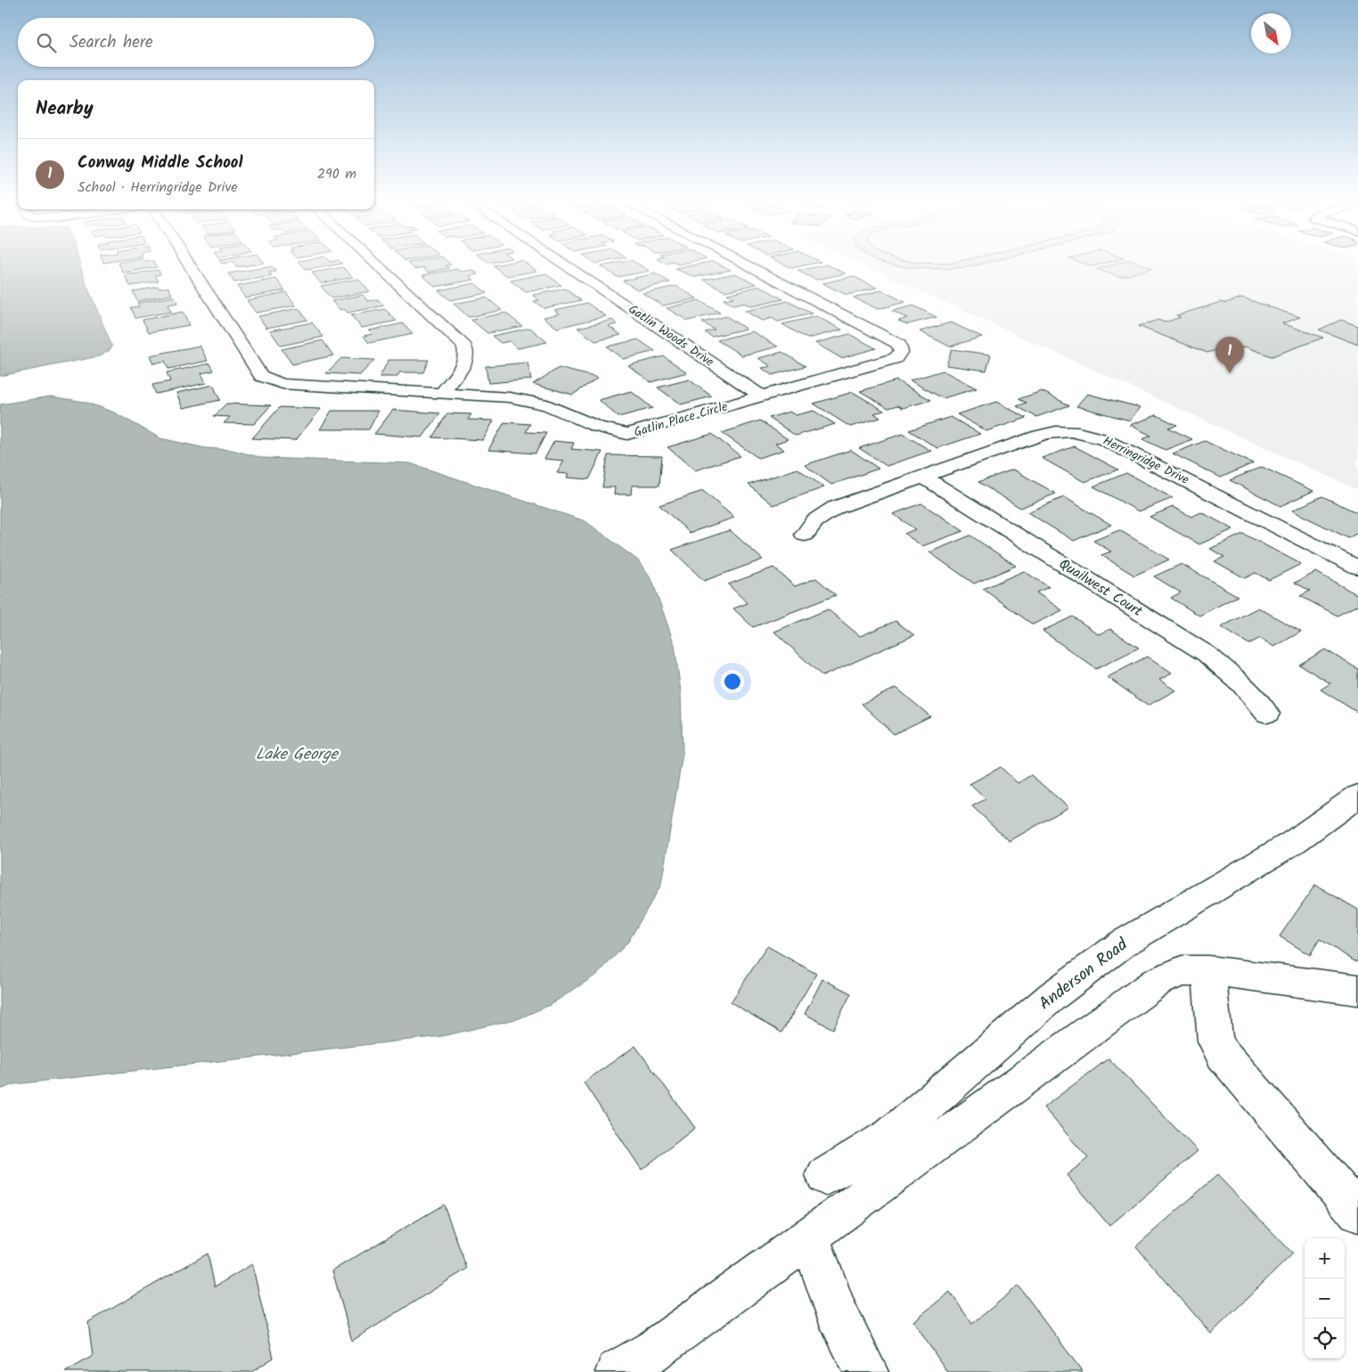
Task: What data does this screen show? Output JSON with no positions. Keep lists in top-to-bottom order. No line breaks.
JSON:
{"streets":{"street":["Gatlin Woods Drive","Gatlin Place Circle","Herringridge Drive","Quailwest Court","Anderson Road"]},"crossings":[["Gatlin Woods Drive","Gatlin Place Circle"],["Herringridge Drive","Quailwest Court"]],"water":["Lake George"],"north":"bottom right","page":{"search":"Search here","heading":"Nearby","list":[{"mark":"1","name":"Conway Middle School","note":"School · Herringridge Drive","value":"290 m"}],"pins":"1","map_buttons":["+","−"]}}
